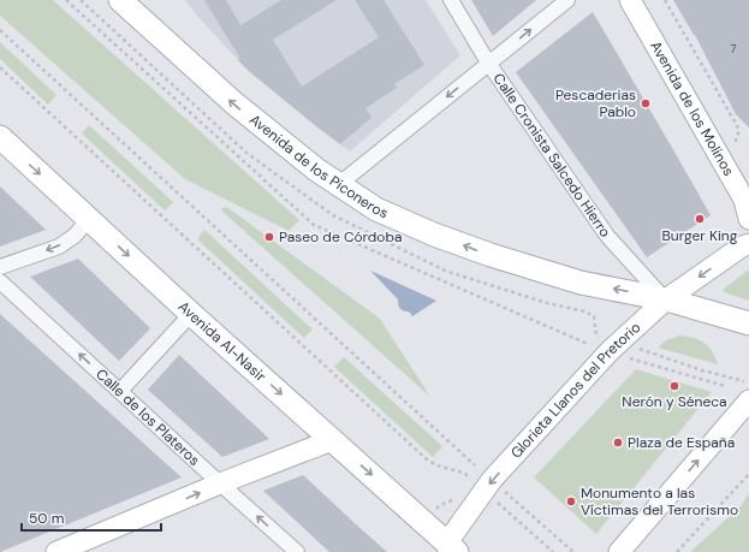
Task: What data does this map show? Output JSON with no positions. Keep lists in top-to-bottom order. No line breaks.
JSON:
{"streets":{"main road":["Avenida de los Molinos","Avenida de los Piconeros","Avenida Al-Nasir","Glorieta Llanos del Pretorio"],"street":["Calle Cronista Salcedo Hierro","Calle de los Plateros"]},"crossings":[["Calle Cronista Salcedo Hierro","Avenida de los Piconeros"],["Calle Cronista Salcedo Hierro","Glorieta Llanos del Pretorio"],["Avenida de los Piconeros","Glorieta Llanos del Pretorio"],["Avenida Al-Nasir","Glorieta Llanos del Pretorio"]],"one_way":["Avenida de los Piconeros","Avenida Al-Nasir","Calle de los Plateros"],"places":["Pescaderias Pablo","Burger King","Paseo de Córdoba","Nerón y Séneca","Plaza de España","Monumento a las Víctimas del Terrorismo"],"house_numbers":["7"],"scale_bar":"50 m"}
